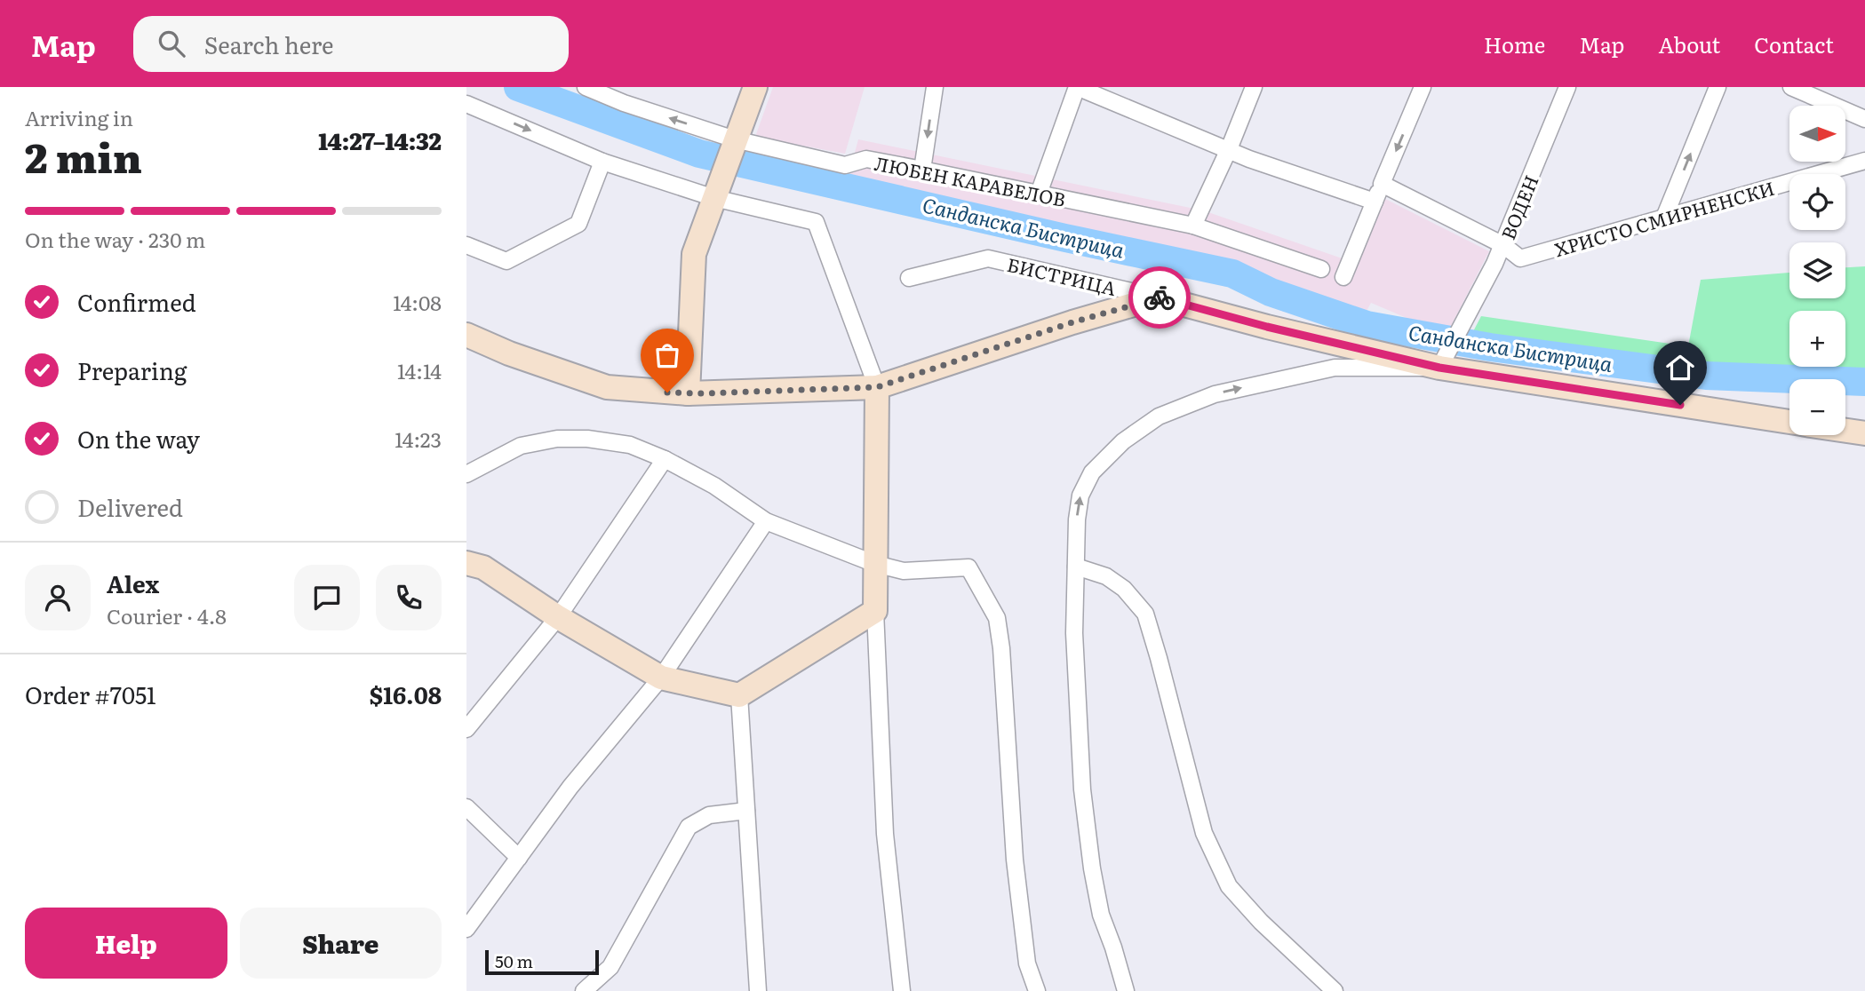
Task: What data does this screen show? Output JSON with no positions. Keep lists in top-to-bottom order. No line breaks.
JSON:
{"streets":{"street":["ЛЮБЕН КАРАВЕЛОВ","ВОДЕН","ХРИСТО СМИРНЕНСКИ","БИСТРИЦА"]},"crossings":[["ВОДЕН","ХРИСТО СМИРНЕНСКИ"],["ВОДЕН","БИСТРИЦА"]],"water":["Санданска Бистрица"],"scale_bar":"50 m","north":"right","page":{"header":"Map","search":"Search here","nav":["Home","Map","About","Contact"],"heading":["2 min","Arriving in","14:27–14:32"],"panel":["Alex","Courier · 4.8","Order #7051","$16.08"],"map_buttons":["+","−"],"bar":"On the way · 230 m","list":[["Confirmed","14:08"],["Preparing","14:14"],["On the way","14:23"],"Delivered"],"buttons":["Help","Share"],"scale":"50 m"}}
